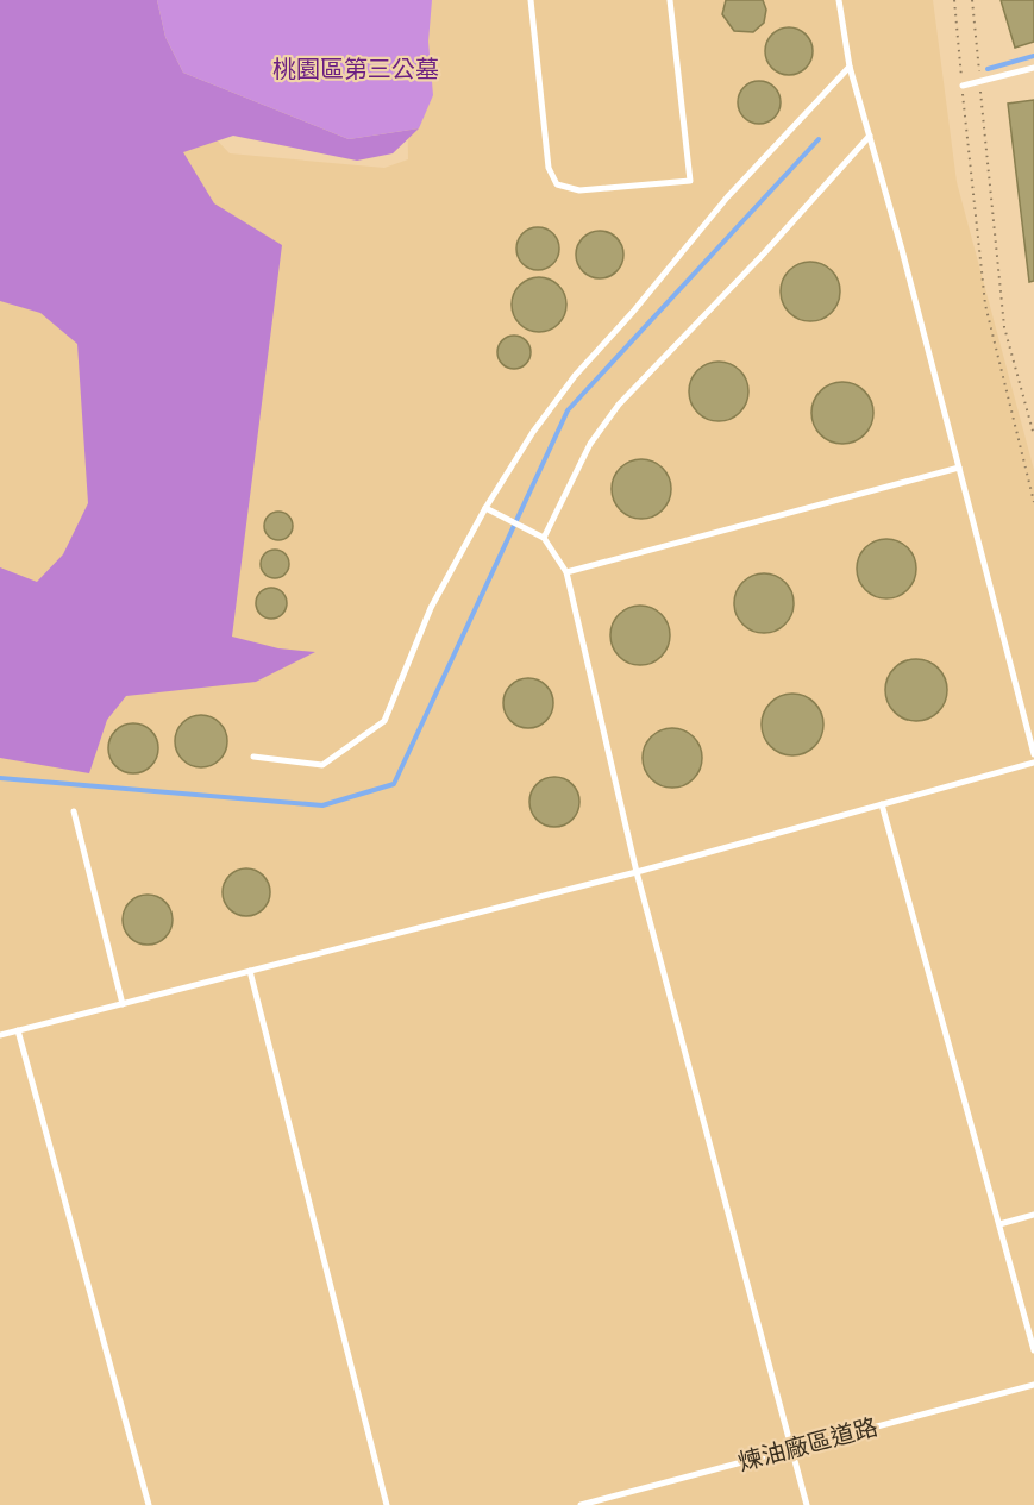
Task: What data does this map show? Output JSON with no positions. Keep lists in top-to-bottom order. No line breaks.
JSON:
{"streets":{"lane":["煉油廠區道路"]},"parks":["桃園區第三公墓"]}
